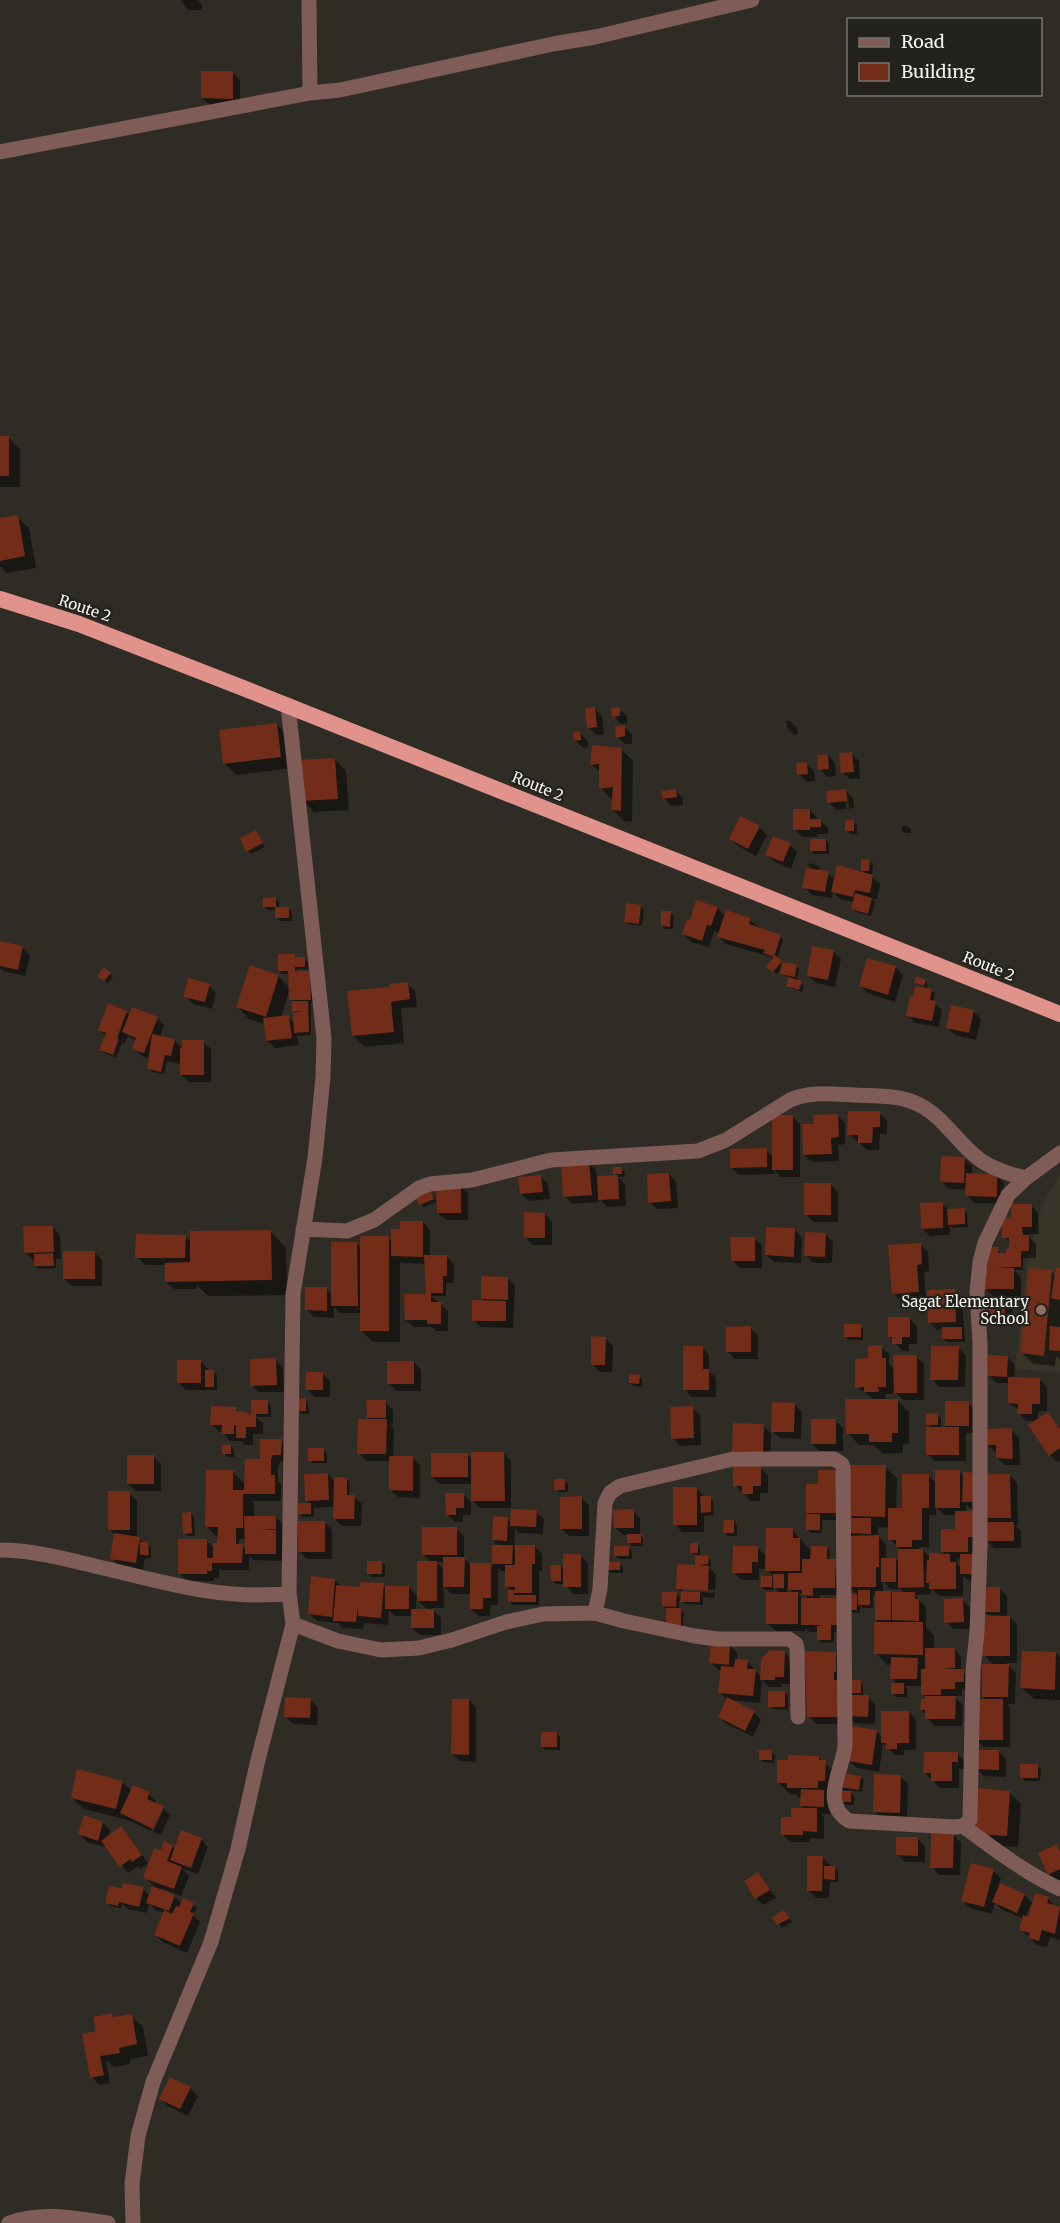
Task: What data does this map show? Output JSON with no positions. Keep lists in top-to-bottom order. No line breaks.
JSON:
{"streets":{"highway":["Route 2"]},"places":["Sagat Elementary School"],"legend":["Road","Building"]}
